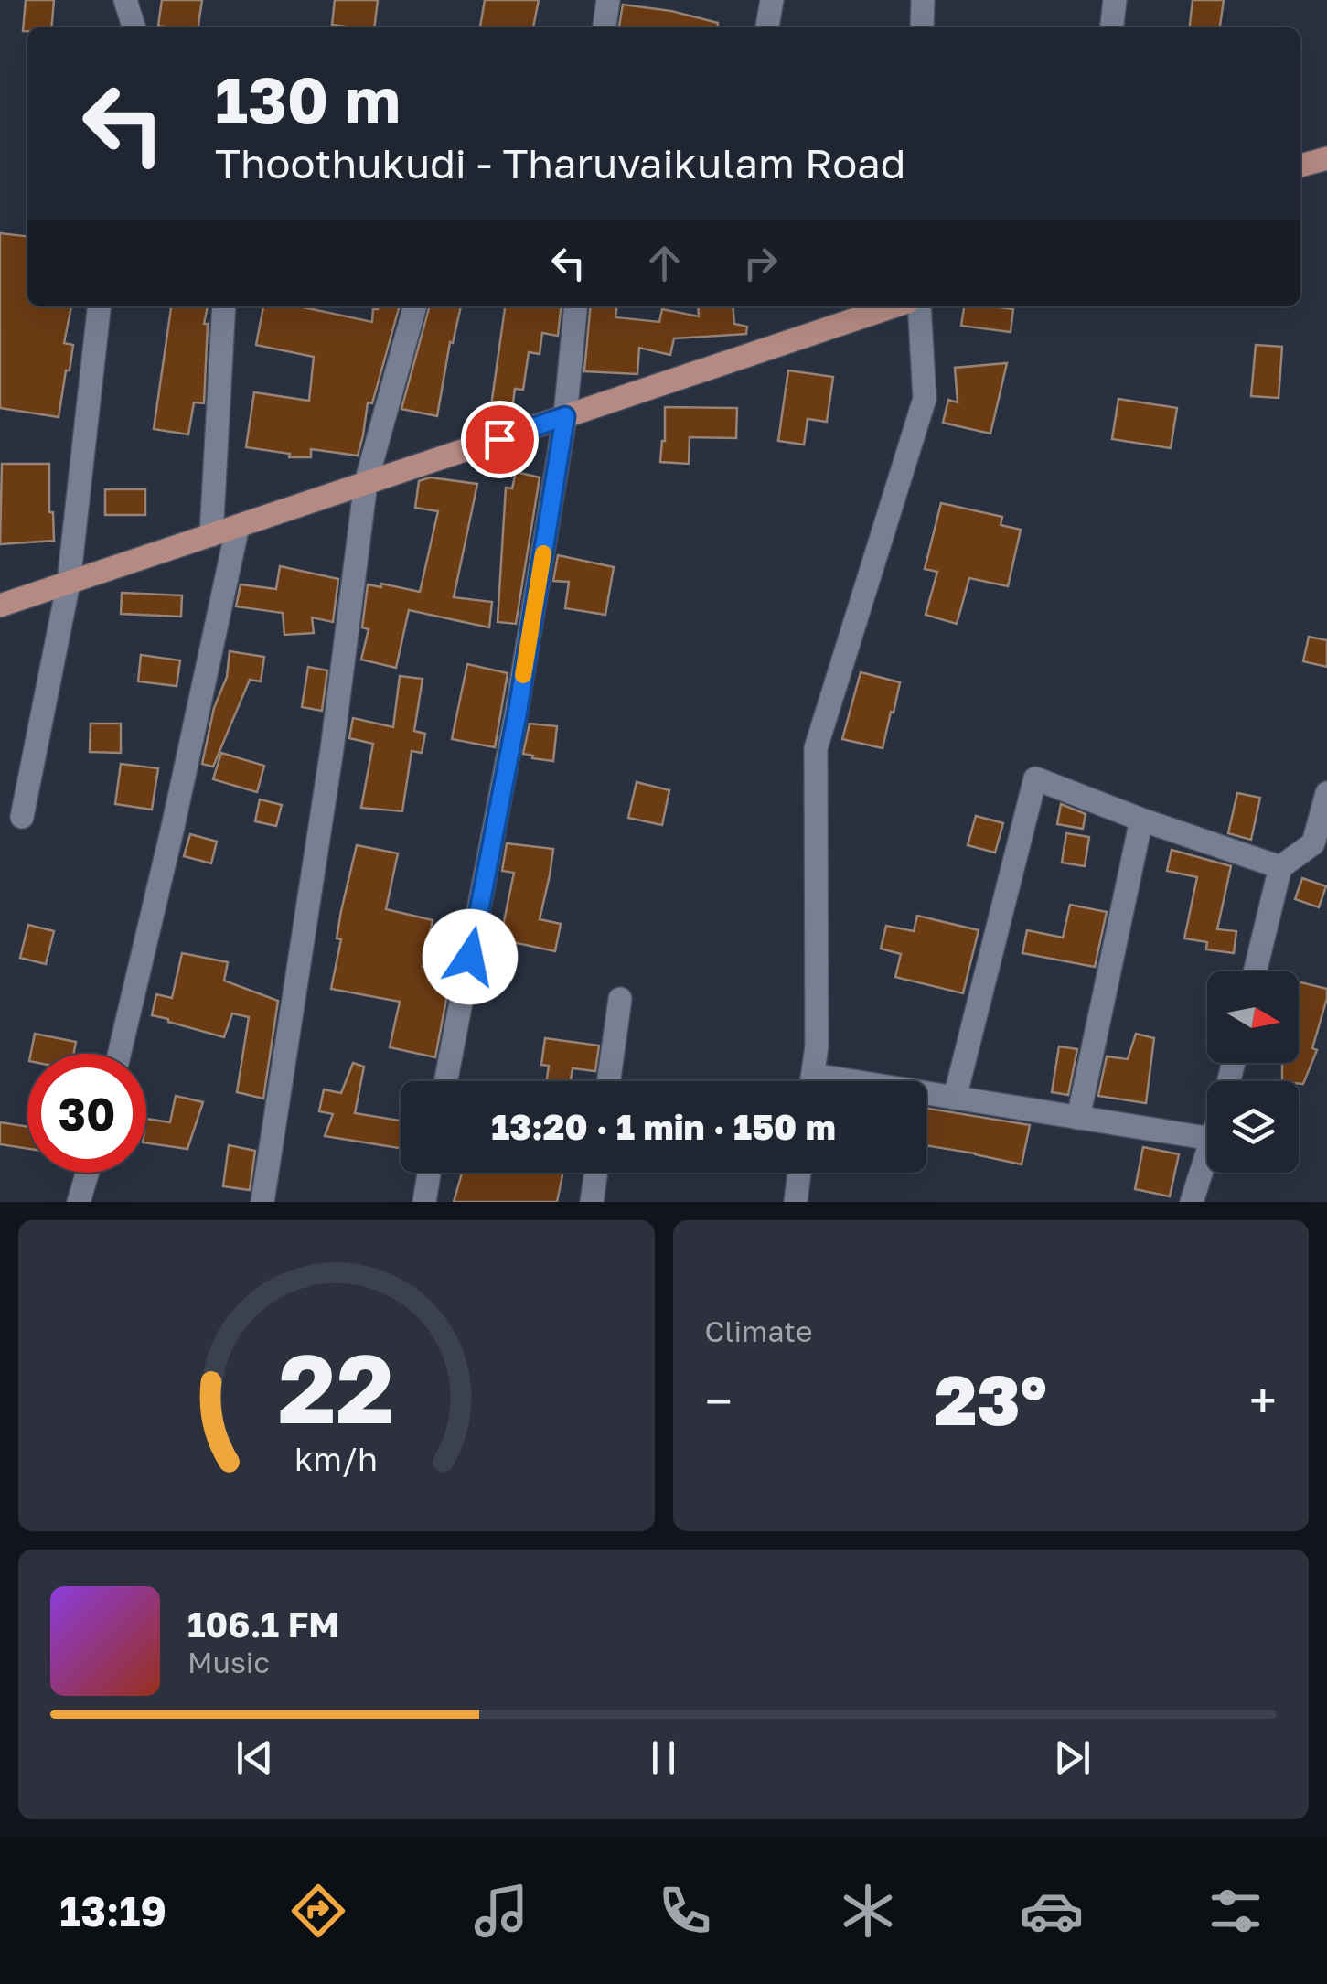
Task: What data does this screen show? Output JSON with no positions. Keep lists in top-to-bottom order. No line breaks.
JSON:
{"north":"right","page":{"turn":["130 m","Thoothukudi - Tharuvaikulam Road"],"limit":"30","trip":"13:20 · 1 min · 150 m","tile":"Climate","heat":["−","23°","+"],"song":["106.1 FM","Music"],"tabs":"13:19","gauge":["22","km/h"]}}
